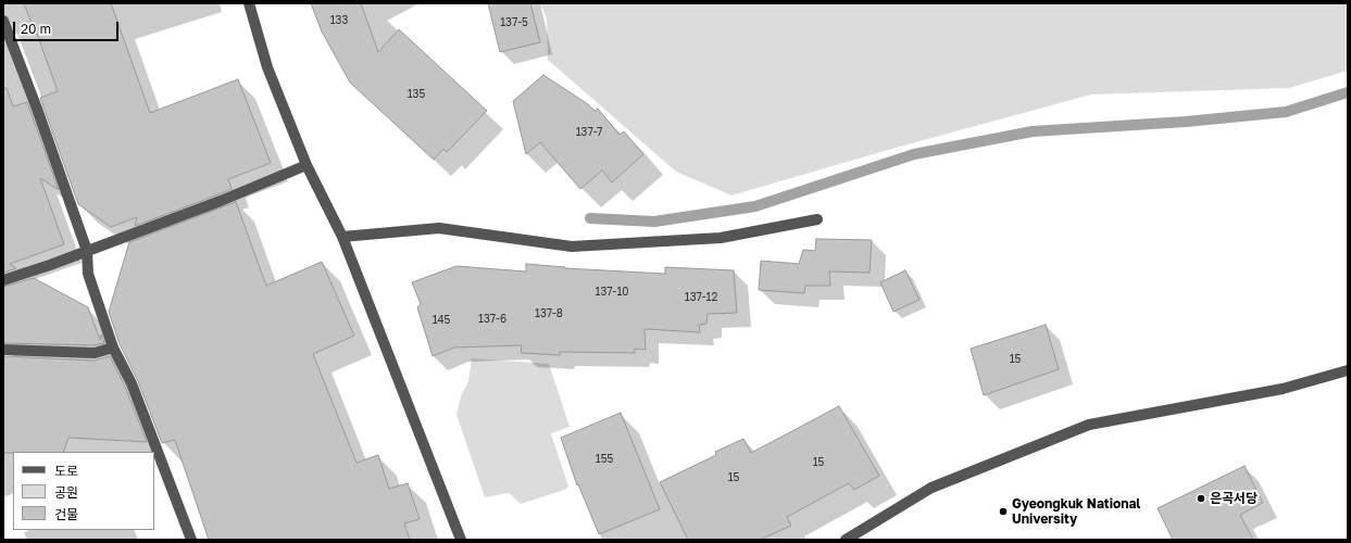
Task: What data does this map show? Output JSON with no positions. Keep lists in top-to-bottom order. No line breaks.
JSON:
{"places":["은곡서당","Gyeongkuk National University"],"house_numbers":["133","137-5","135","137-7","137-10","137-12","137-8","137-6","145","15","155","15","15"],"legend":["도로","공원","건물"],"scale_bar":"20 m"}
